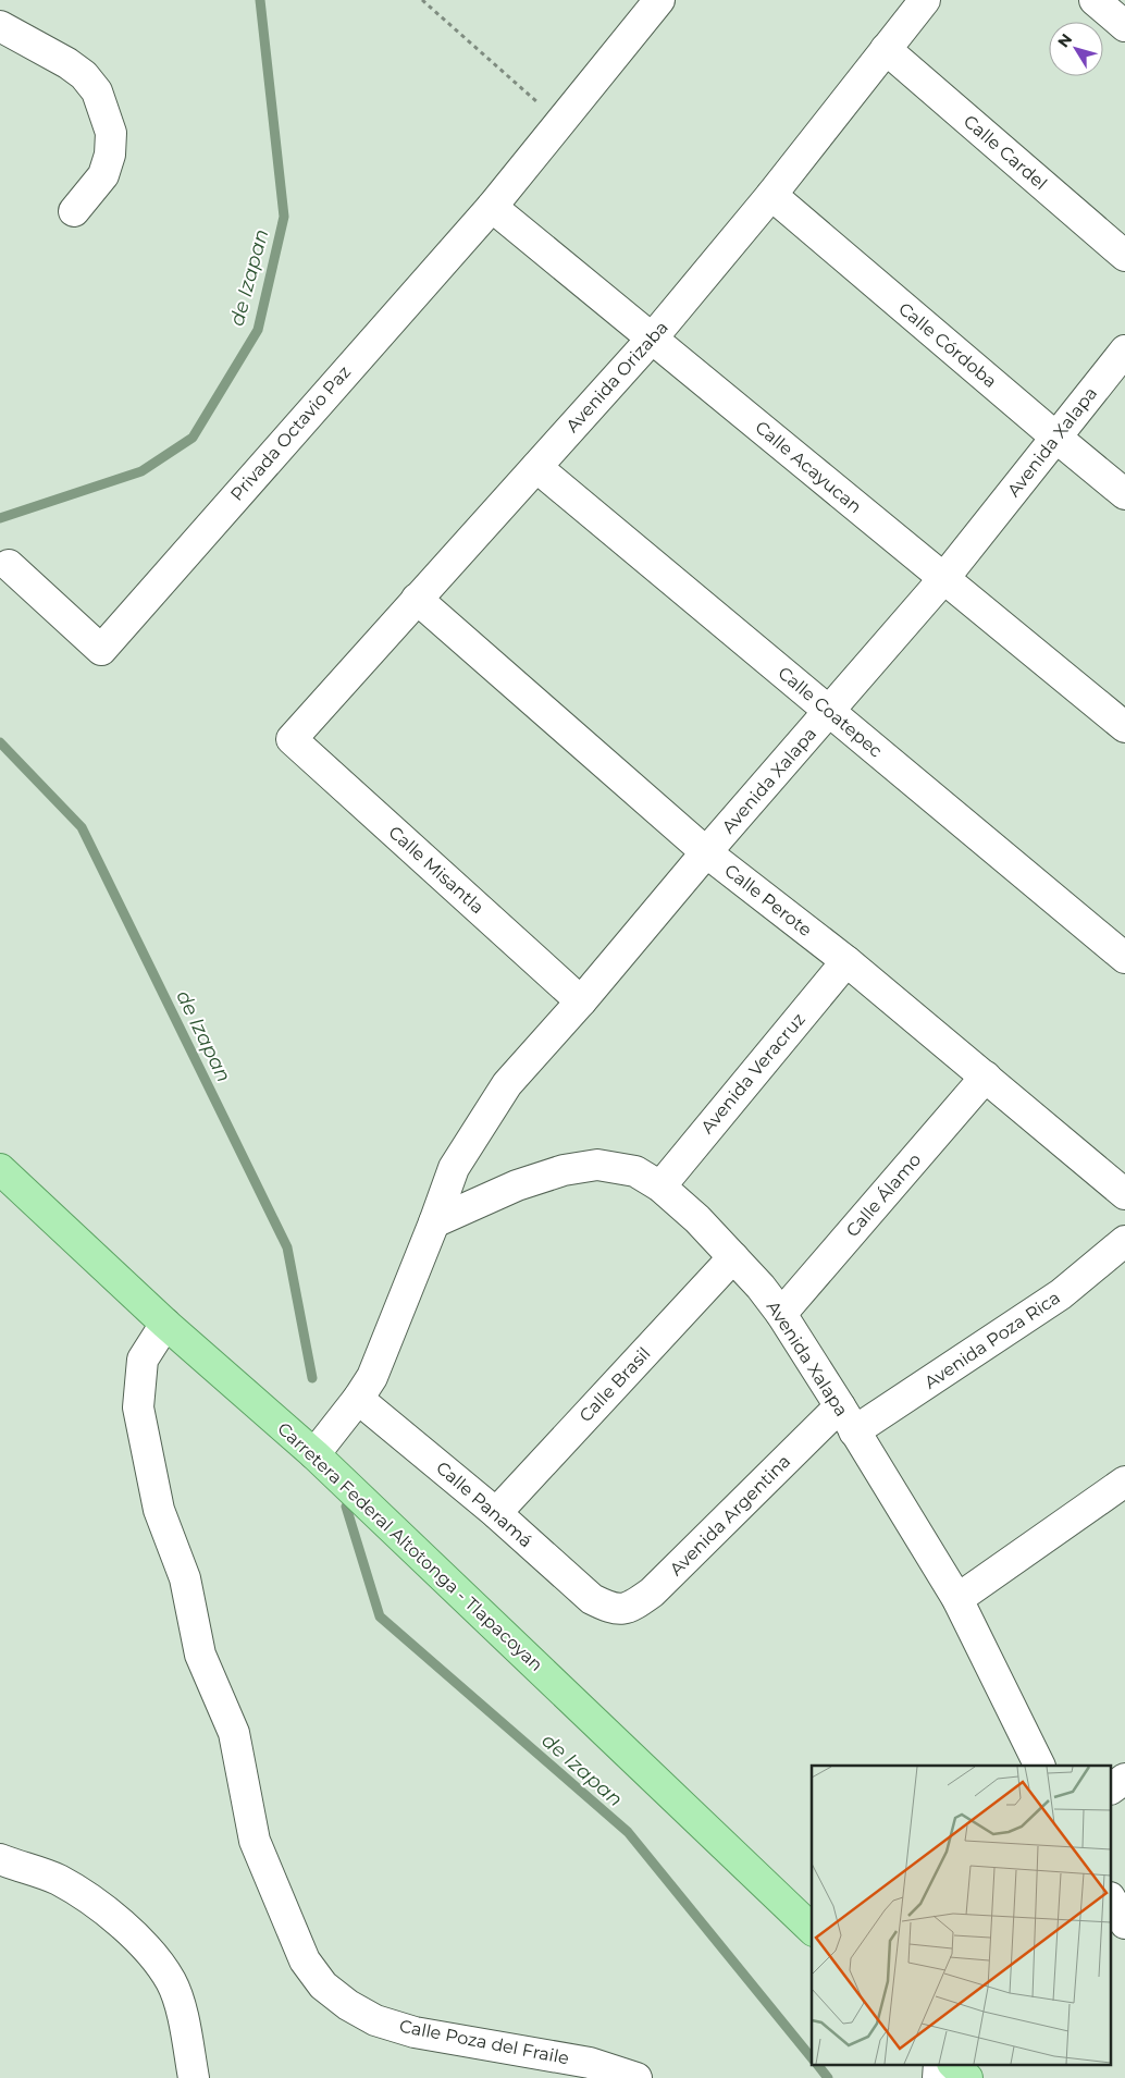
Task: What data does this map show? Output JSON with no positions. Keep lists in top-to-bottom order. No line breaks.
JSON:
{"streets":{"main road":["Carretera Federal Altotonga - Tlapacoyan"],"street":["Calle Cardel","Calle Córdoba","Avenida Orizaba","Privada Octavio Paz","Avenida Xalapa","Calle Acayucan","Calle Coatepec","Calle Misantla","Calle Perote","Avenida Veracruz","Calle Álamo","Avenida Poza Rica","Calle Brasil","Calle Panamá","Avenida Argentina","Calle Poza del Fraile"]},"crossings":[["Calle Cardel","Avenida Orizaba"],["Calle Córdoba","Avenida Orizaba"],["Calle Córdoba","Avenida Xalapa"],["Avenida Orizaba","Calle Acayucan"],["Avenida Orizaba","Calle Coatepec"],["Avenida Orizaba","Calle Misantla"],["Avenida Orizaba","Calle Perote"],["Privada Octavio Paz","Calle Acayucan"],["Avenida Xalapa","Calle Acayucan"],["Avenida Xalapa","Calle Coatepec"],["Avenida Xalapa","Calle Misantla"],["Avenida Xalapa","Calle Perote"],["Avenida Xalapa","Avenida Veracruz"],["Avenida Xalapa","Calle Álamo"],["Avenida Xalapa","Avenida Poza Rica"],["Avenida Xalapa","Calle Brasil"],["Avenida Xalapa","Calle Panamá"],["Avenida Xalapa","Avenida Argentina"],["Avenida Xalapa","Carretera Federal Altotonga - Tlapacoyan"],["Calle Perote","Avenida Veracruz"],["Calle Perote","Calle Álamo"],["Avenida Poza Rica","Avenida Argentina"],["Calle Brasil","Calle Panamá"],["Calle Panamá","Avenida Argentina"],["Carretera Federal Altotonga - Tlapacoyan","Calle Poza del Fraile"]],"water":["de Izapan"],"north":"top left"}
